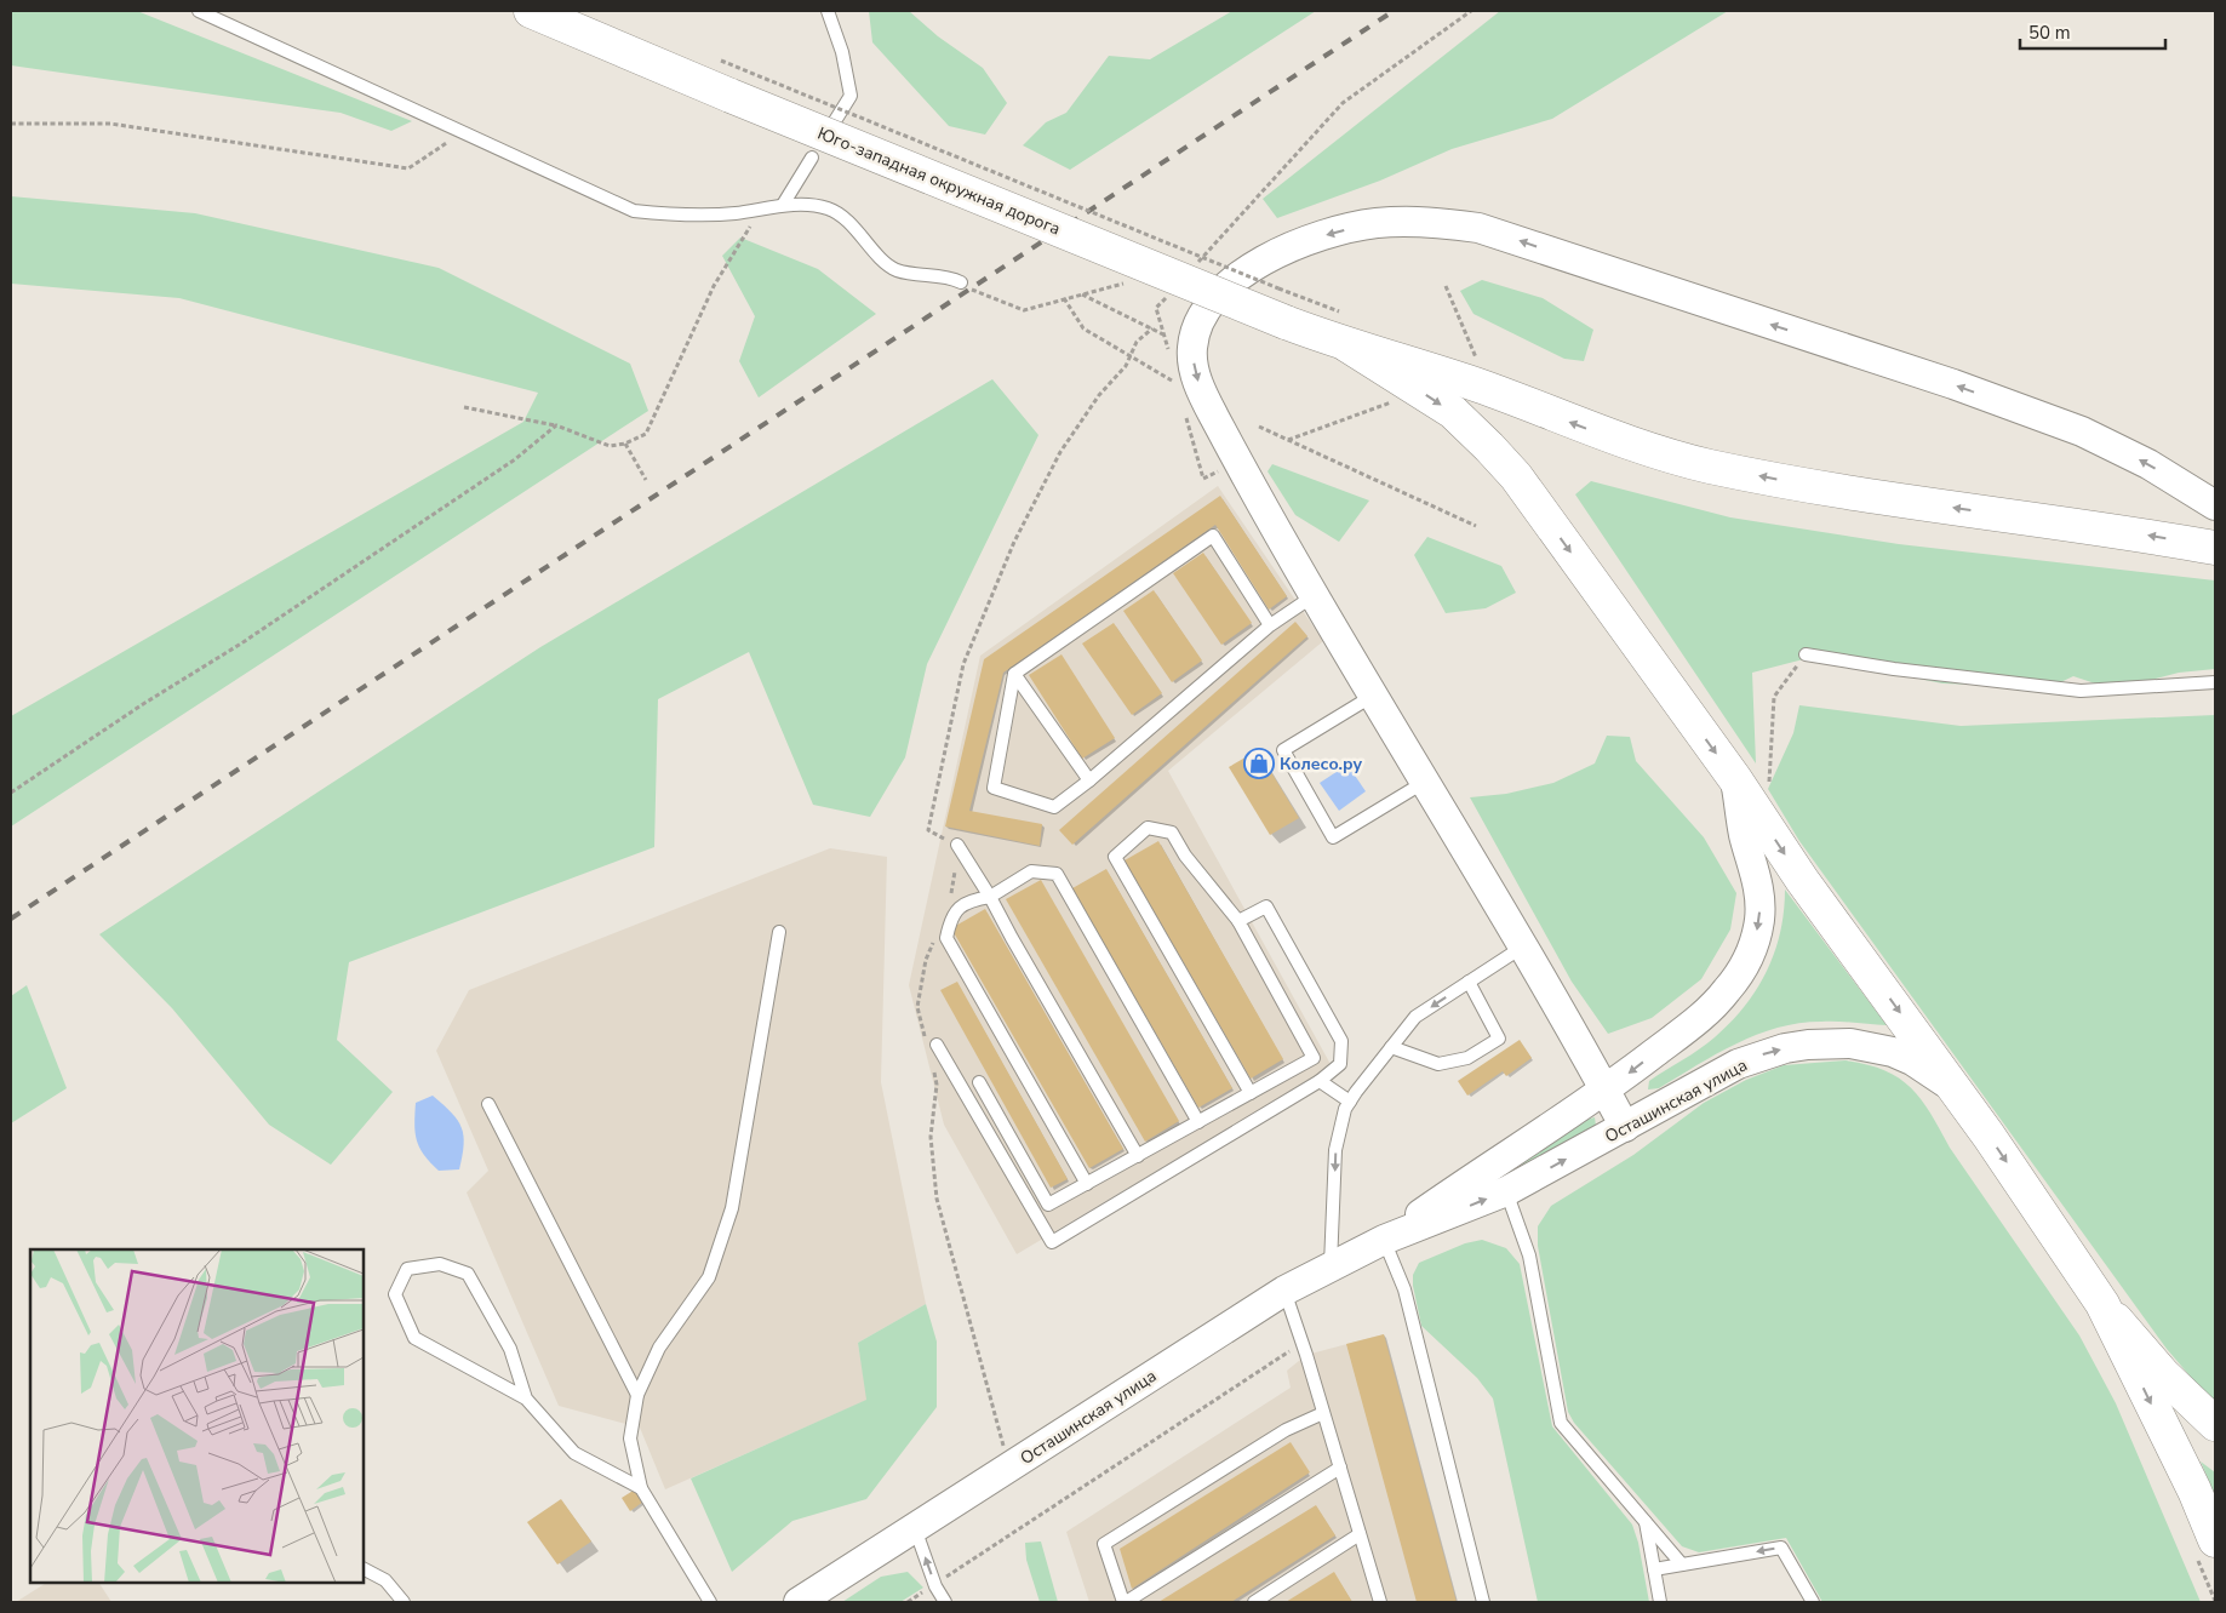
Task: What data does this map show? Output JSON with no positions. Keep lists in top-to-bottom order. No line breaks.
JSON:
{"streets":{"main road":["Юго-западная окружная дорога"],"street":["Осташинская улица"]},"places":{"shop":["Колесо.ру"]},"scale_bar":"50 m"}
